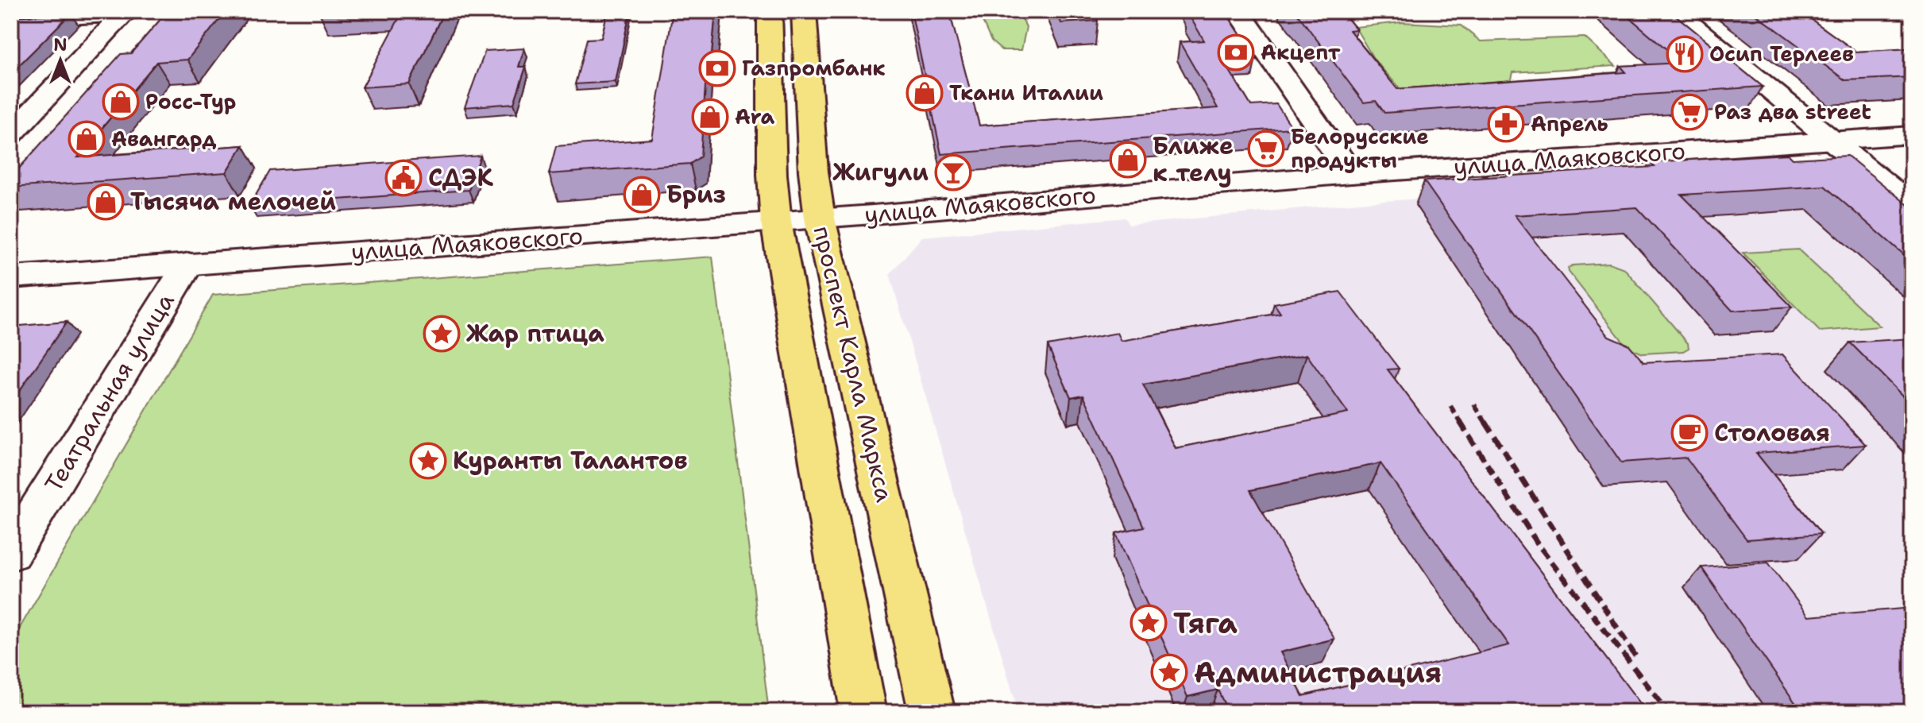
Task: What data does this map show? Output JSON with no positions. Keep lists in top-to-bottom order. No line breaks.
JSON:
{"streets":{"main road":["улица Маяковского","проспект Карла Маркса","Театральная улица"]},"crossings":[["улица Маяковского","проспект Карла Маркса"],["улица Маяковского","Театральная улица"]],"places":{"bank":["Акцепт","Газпромбанк"],"restaurant":["Осип Терлеев"],"shop":["Ткани Италии","Росс-Тур","Ara","Авангард","Ближе к телу","Бриз","Тысяча мелочей"],"supermarket":["Раз два street","Белорусские продукты"],"pharmacy":["Апрель"],"bar":["Жигули"],"public building":["СДЭК"],"place":["Жар птица","Куранты Талантов","Тяга","Администрация"],"cafe":["Столовая"]},"north":"top"}
